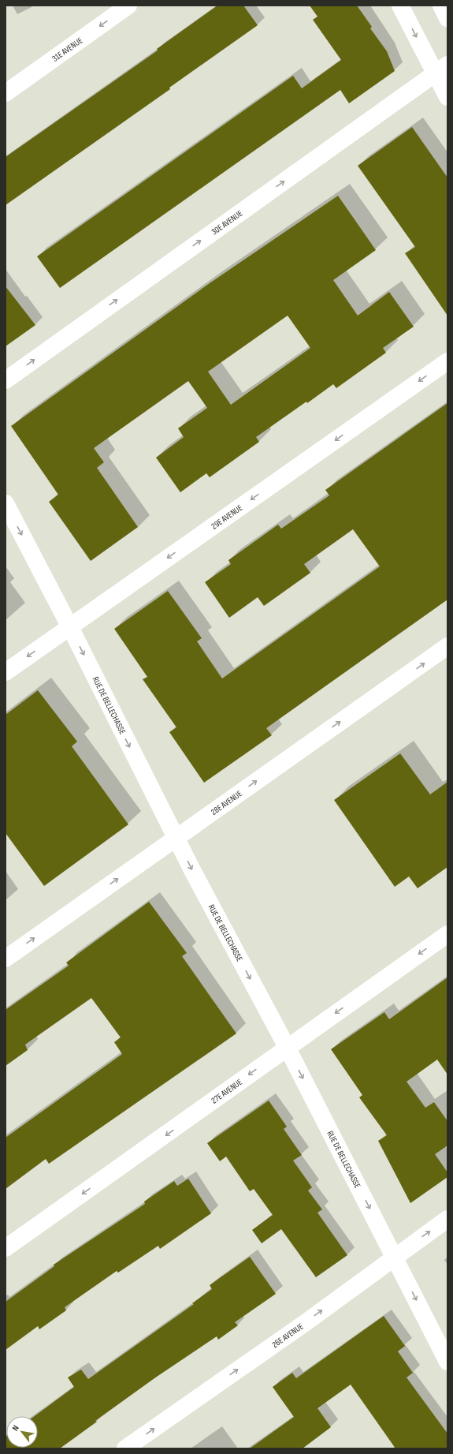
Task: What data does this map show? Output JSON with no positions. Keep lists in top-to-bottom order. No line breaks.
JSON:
{"streets":{"street":["31E AVENUE","30E AVENUE","29E AVENUE","RUE DE BELLECHASSE","28E AVENUE","27E AVENUE","26E AVENUE"]},"crossings":[["29E AVENUE","RUE DE BELLECHASSE"],["RUE DE BELLECHASSE","28E AVENUE"],["RUE DE BELLECHASSE","27E AVENUE"],["RUE DE BELLECHASSE","26E AVENUE"]],"one_way":["31E AVENUE","30E AVENUE","29E AVENUE","RUE DE BELLECHASSE","28E AVENUE","27E AVENUE","26E AVENUE"],"north":"top left"}
